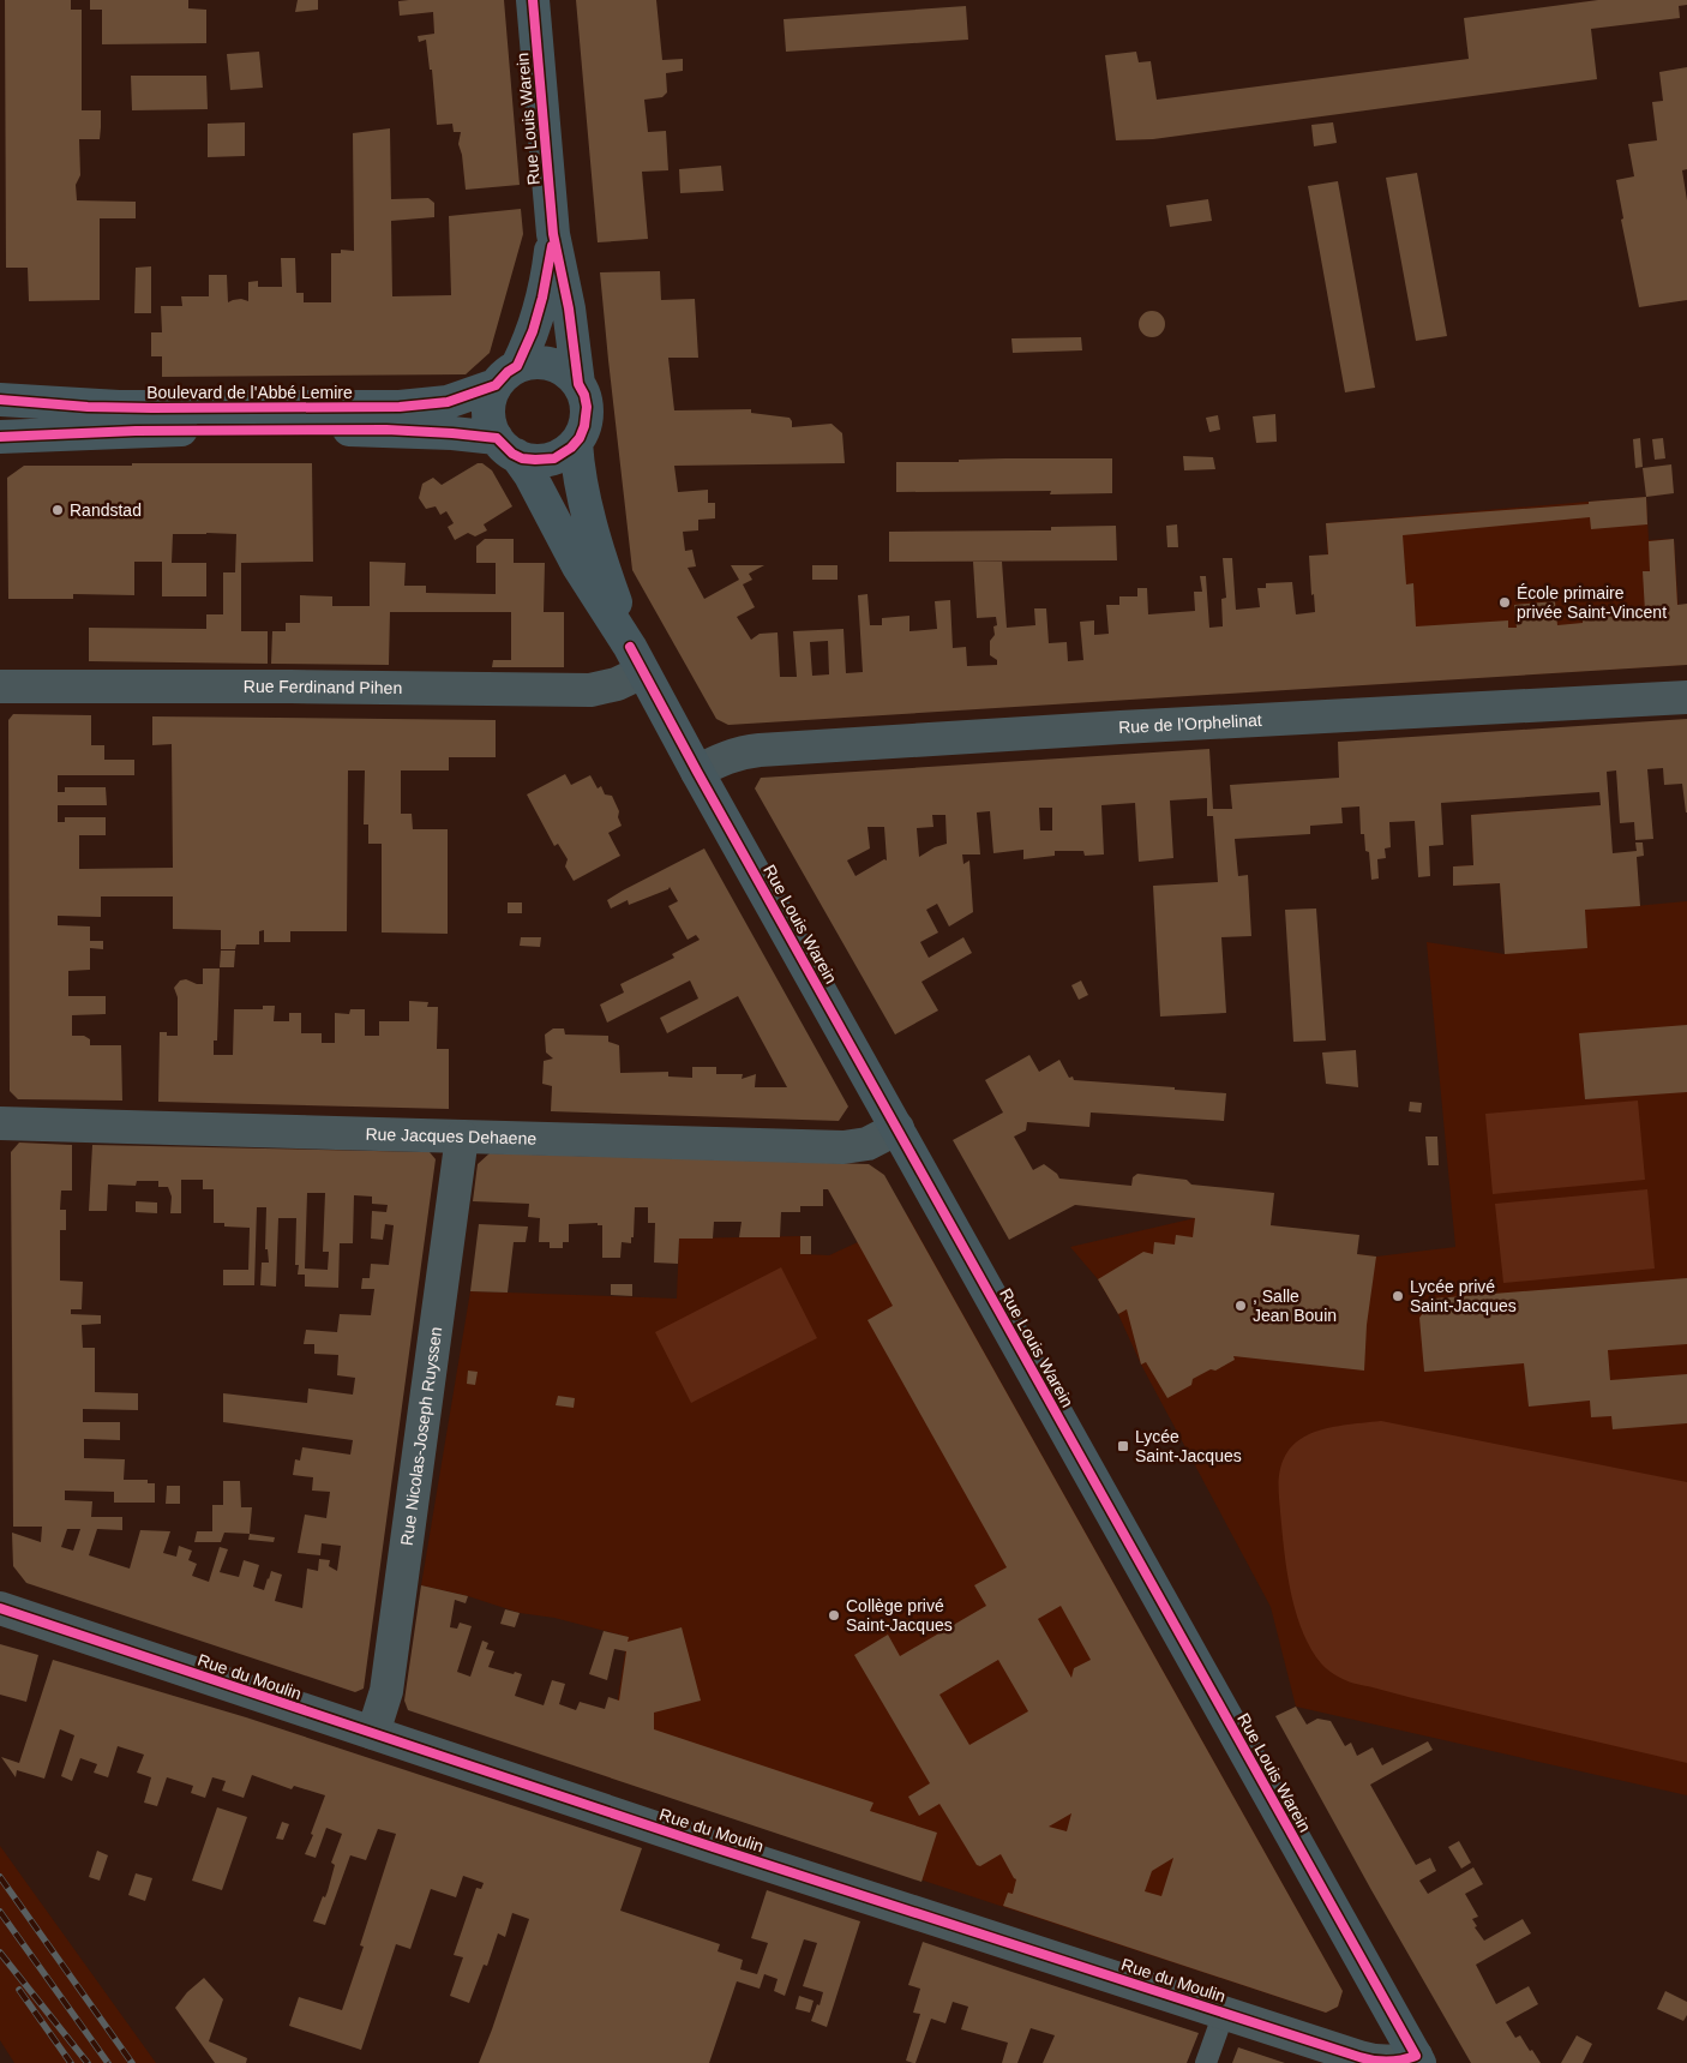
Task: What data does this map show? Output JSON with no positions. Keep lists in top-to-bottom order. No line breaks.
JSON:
{"streets":{"main road":["Rue Louis Warein","Boulevard de l'Abbé Lemire"],"street":["Rue Ferdinand Pihen","Rue de l'Orphelinat","Rue Jacques Dehaene","Rue Nicolas-Joseph Ruyssen","Rue du Moulin"]},"crossings":[["Rue Louis Warein","Boulevard de l'Abbé Lemire"],["Rue Louis Warein","Rue Ferdinand Pihen"],["Rue Louis Warein","Rue de l'Orphelinat"],["Rue Louis Warein","Rue Jacques Dehaene"],["Rue Louis Warein","Rue du Moulin"],["Rue Jacques Dehaene","Rue Nicolas-Joseph Ruyssen"],["Rue Nicolas-Joseph Ruyssen","Rue du Moulin"]],"places":{"other":["Randstad","École primaire privée Saint-Vincent","Lycée privé Saint-Jacques",", Salle Jean Bouin","Collège privé Saint-Jacques"],"transit":["Lycée Saint-Jacques"]}}
